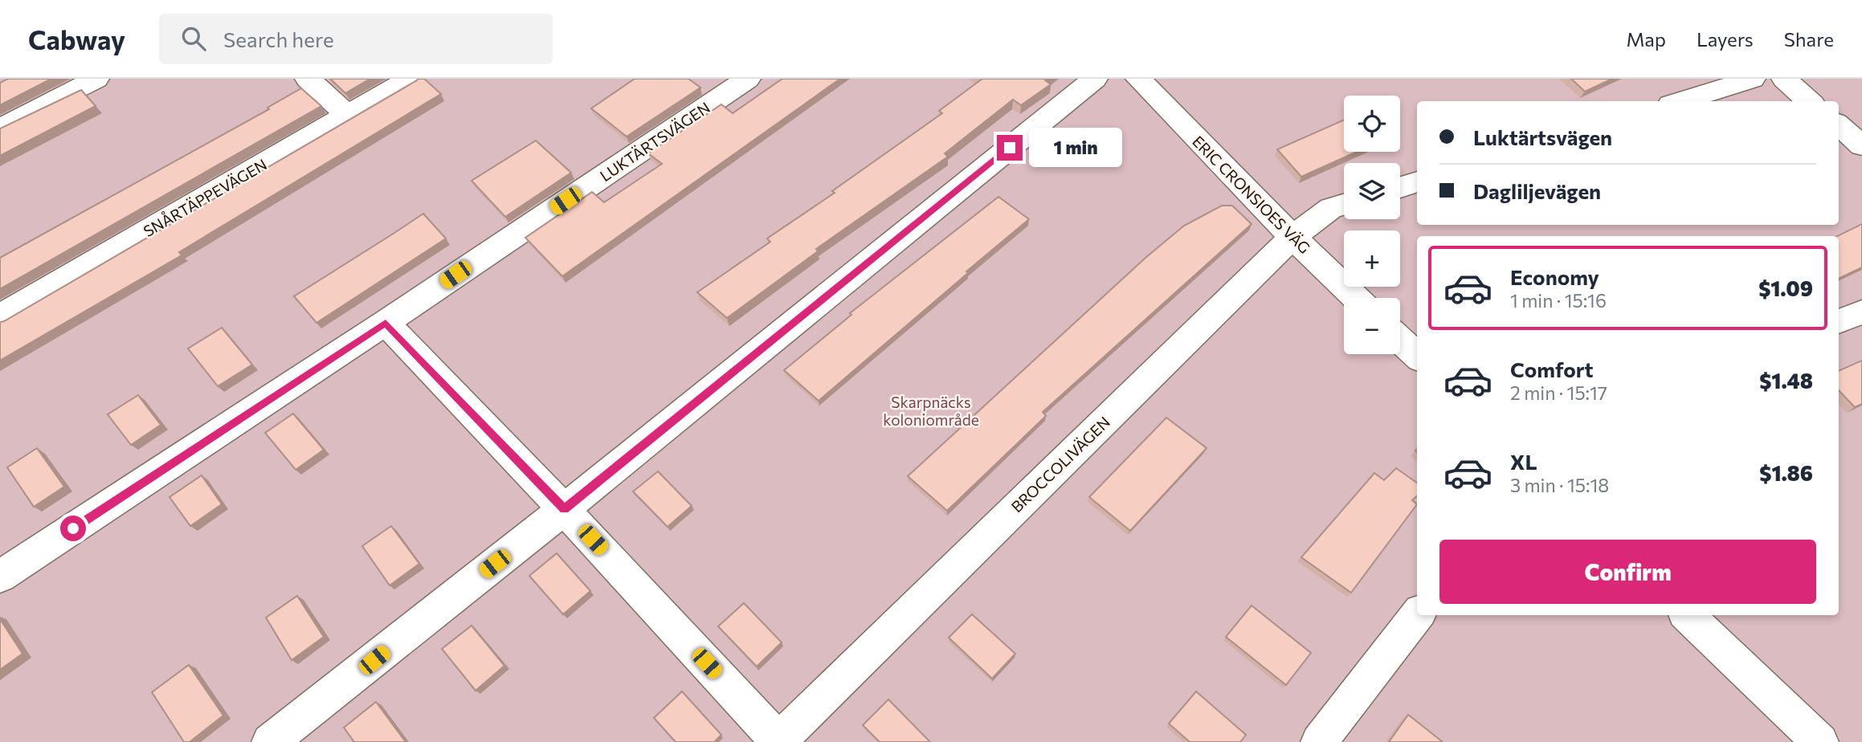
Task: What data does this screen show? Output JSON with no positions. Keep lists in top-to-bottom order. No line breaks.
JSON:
{"streets":{"street":["LUKTÄRTSVÄGEN","ERIC CRONSIOES VÄG","SNÅRTÄPPEVÄGEN","BROCCOLIVÄGEN"]},"crossings":[["ERIC CRONSIOES VÄG","BROCCOLIVÄGEN"]],"parks":["Skarpnäcks koloniområde"],"page":{"header":"Cabway","search":"Search here","nav":["Map","Layers","Share"],"map_buttons":["+","−"],"banner":["Luktärtsvägen","Dagliljevägen"],"bubble":"1 min","list":[{"name":"Economy","note":"1 min · 15:16","value":"$1.09"},{"name":"Comfort","note":"2 min · 15:17","value":"$1.48"},{"name":"XL","note":"3 min · 15:18","value":"$1.86"}],"buttons":"Confirm"}}
